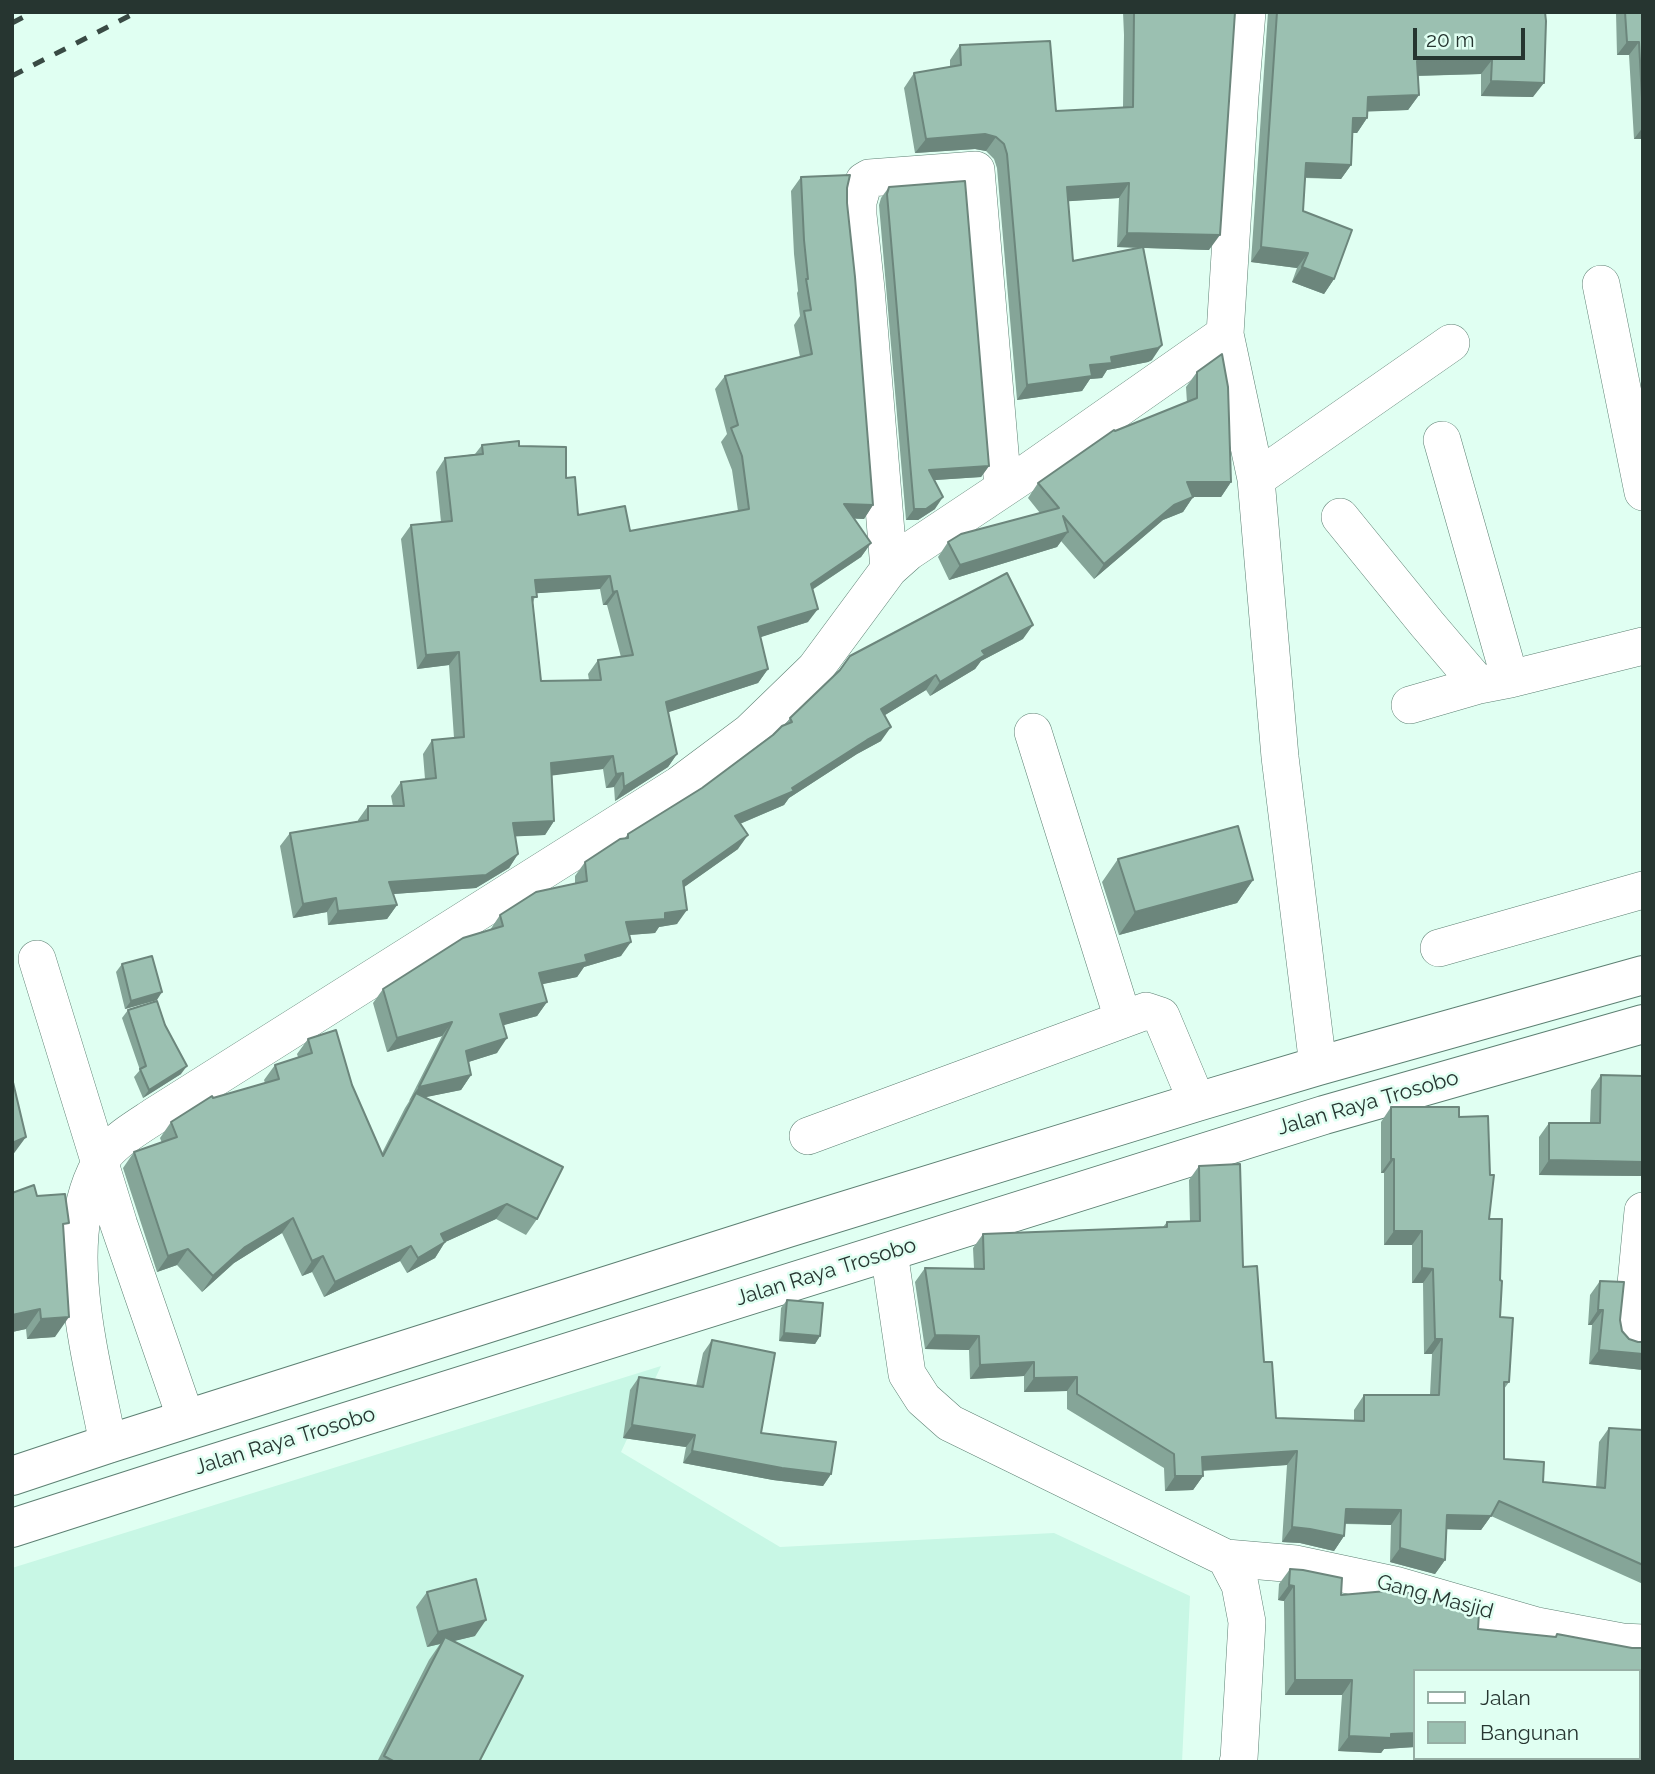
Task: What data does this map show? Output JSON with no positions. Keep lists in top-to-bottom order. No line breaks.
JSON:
{"streets":{"highway":["Jalan Raya Trosobo"],"street":["Gang Masjid"]},"legend":["Jalan","Bangunan"],"scale_bar":"20 m"}
